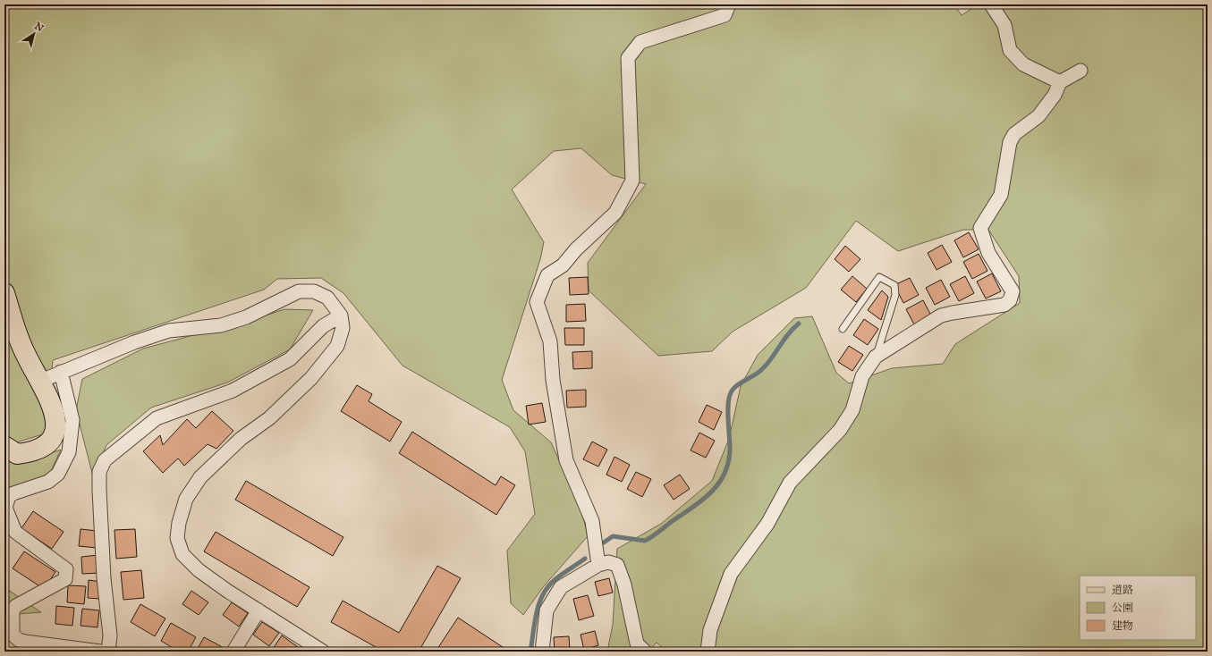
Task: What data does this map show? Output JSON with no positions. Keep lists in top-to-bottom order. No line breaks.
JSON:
{"legend":["道路","公園","建物"],"north":"top right"}
